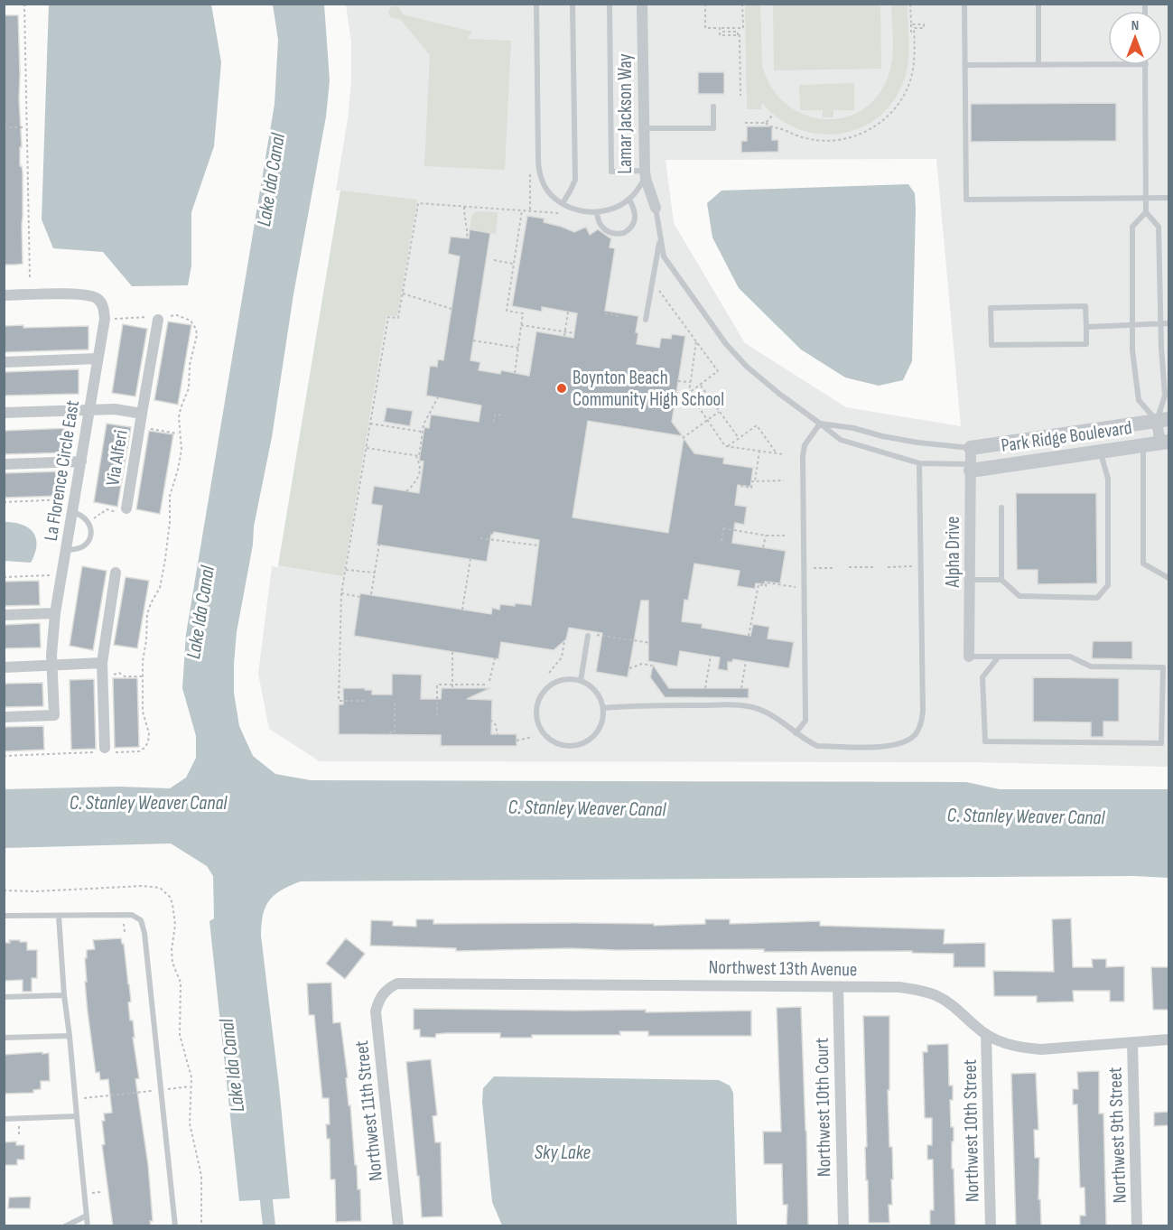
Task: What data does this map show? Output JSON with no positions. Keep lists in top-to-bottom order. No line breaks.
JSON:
{"streets":{"street":["Lamar Jackson Way","Park Ridge Boulevard","Via Alferi","La Florence Circle East","Alpha Drive","Northwest 13th Avenue","Northwest 10th Court","Northwest 11th Street","Northwest 10th Street","Northwest 9th Street"]},"crossings":[["Park Ridge Boulevard","Alpha Drive"],["Via Alferi","La Florence Circle East"],["Northwest 13th Avenue","Northwest 10th Court"],["Northwest 13th Avenue","Northwest 11th Street"],["Northwest 13th Avenue","Northwest 10th Street"],["Northwest 13th Avenue","Northwest 9th Street"]],"water":["Lake Ida Canal","C. Stanley Weaver Canal","Sky Lake"],"places":["Boynton Beach Community High School"],"north":"top"}
